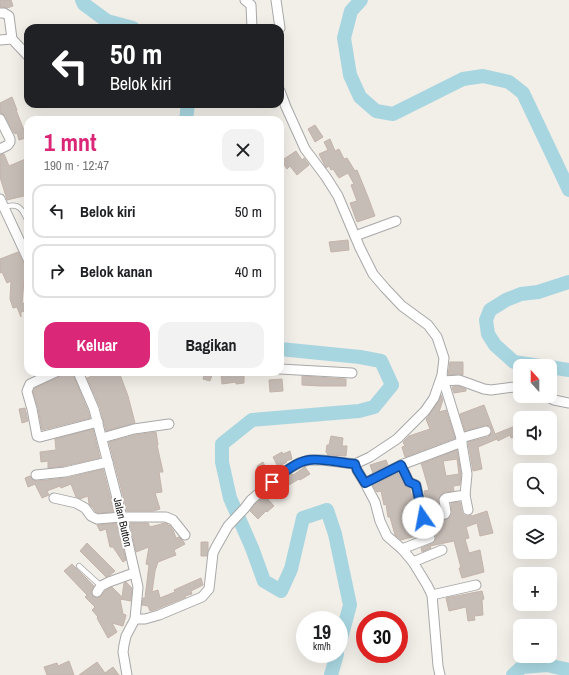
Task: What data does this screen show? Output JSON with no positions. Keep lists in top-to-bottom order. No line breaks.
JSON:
{"streets":{"street":["Jalan Button"]},"north":"top","page":{"turn":["50 m","Belok kiri"],"heading":["1 mnt","190 m · 12:47"],"list":[{"name":"Belok kiri","value":"50 m"},{"name":"Belok kanan","value":"40 m"}],"buttons":["Keluar","Bagikan"],"map_buttons":["+","−"],"speed":"19 km/h","limit":"30"}}
